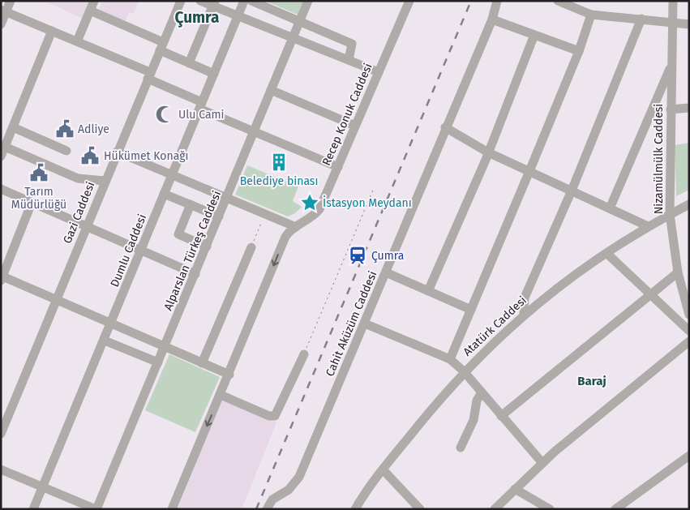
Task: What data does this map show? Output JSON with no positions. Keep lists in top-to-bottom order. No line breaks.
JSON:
{"streets":{"street":["Recep Konuk Caddesi","Nizamülmülk Caddesi","Gazi Caddesi","Dumlu Caddesi","Alparslan Türkeş Caddesi","Cahit Aküzüm Caddesi","Atatürk Caddesi"]},"crossings":[["Nizamülmülk Caddesi","Atatürk Caddesi"]],"districts":["Çumra","Baraj"],"places":{"mosque":["Ulu Cami"],"public building":["Adliye","Hükümet Konağı","Tarım Müdürlüğü"],"building":["Belediye binası"],"place":["İstasyon Meydanı"],"station":["Çumra"]}}
